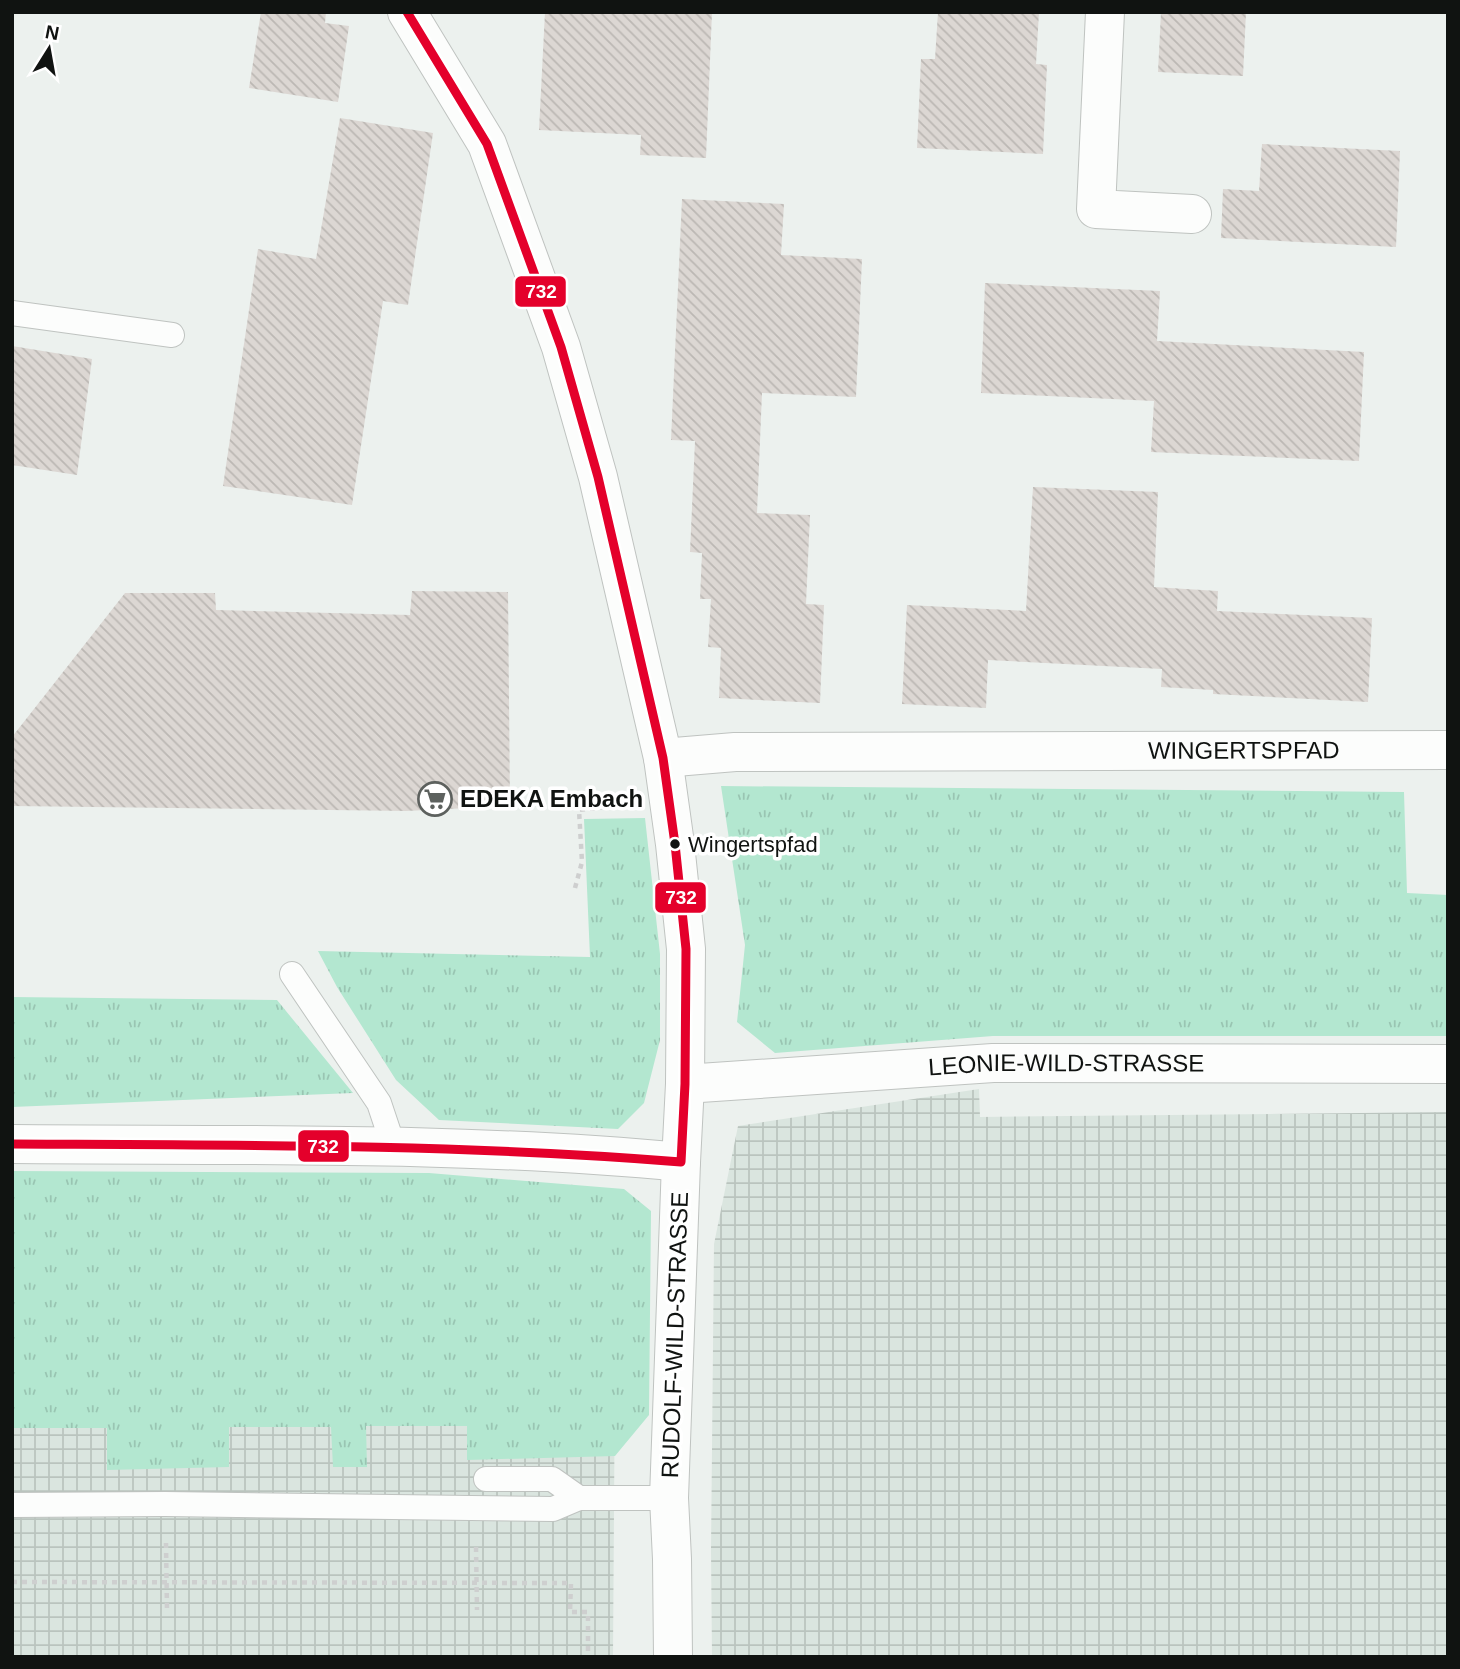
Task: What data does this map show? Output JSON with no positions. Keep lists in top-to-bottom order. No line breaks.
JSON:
{"streets":{"street":["WINGERTSPFAD","LEONIE-WILD-STRASSE","RUDOLF-WILD-STRASSE"]},"crossings":[["WINGERTSPFAD","RUDOLF-WILD-STRASSE"],["LEONIE-WILD-STRASSE","RUDOLF-WILD-STRASSE"]],"places":{"supermarket":["EDEKA Embach"],"other":["Wingertspfad"]},"lines":["transit line 732"],"north":"top"}
